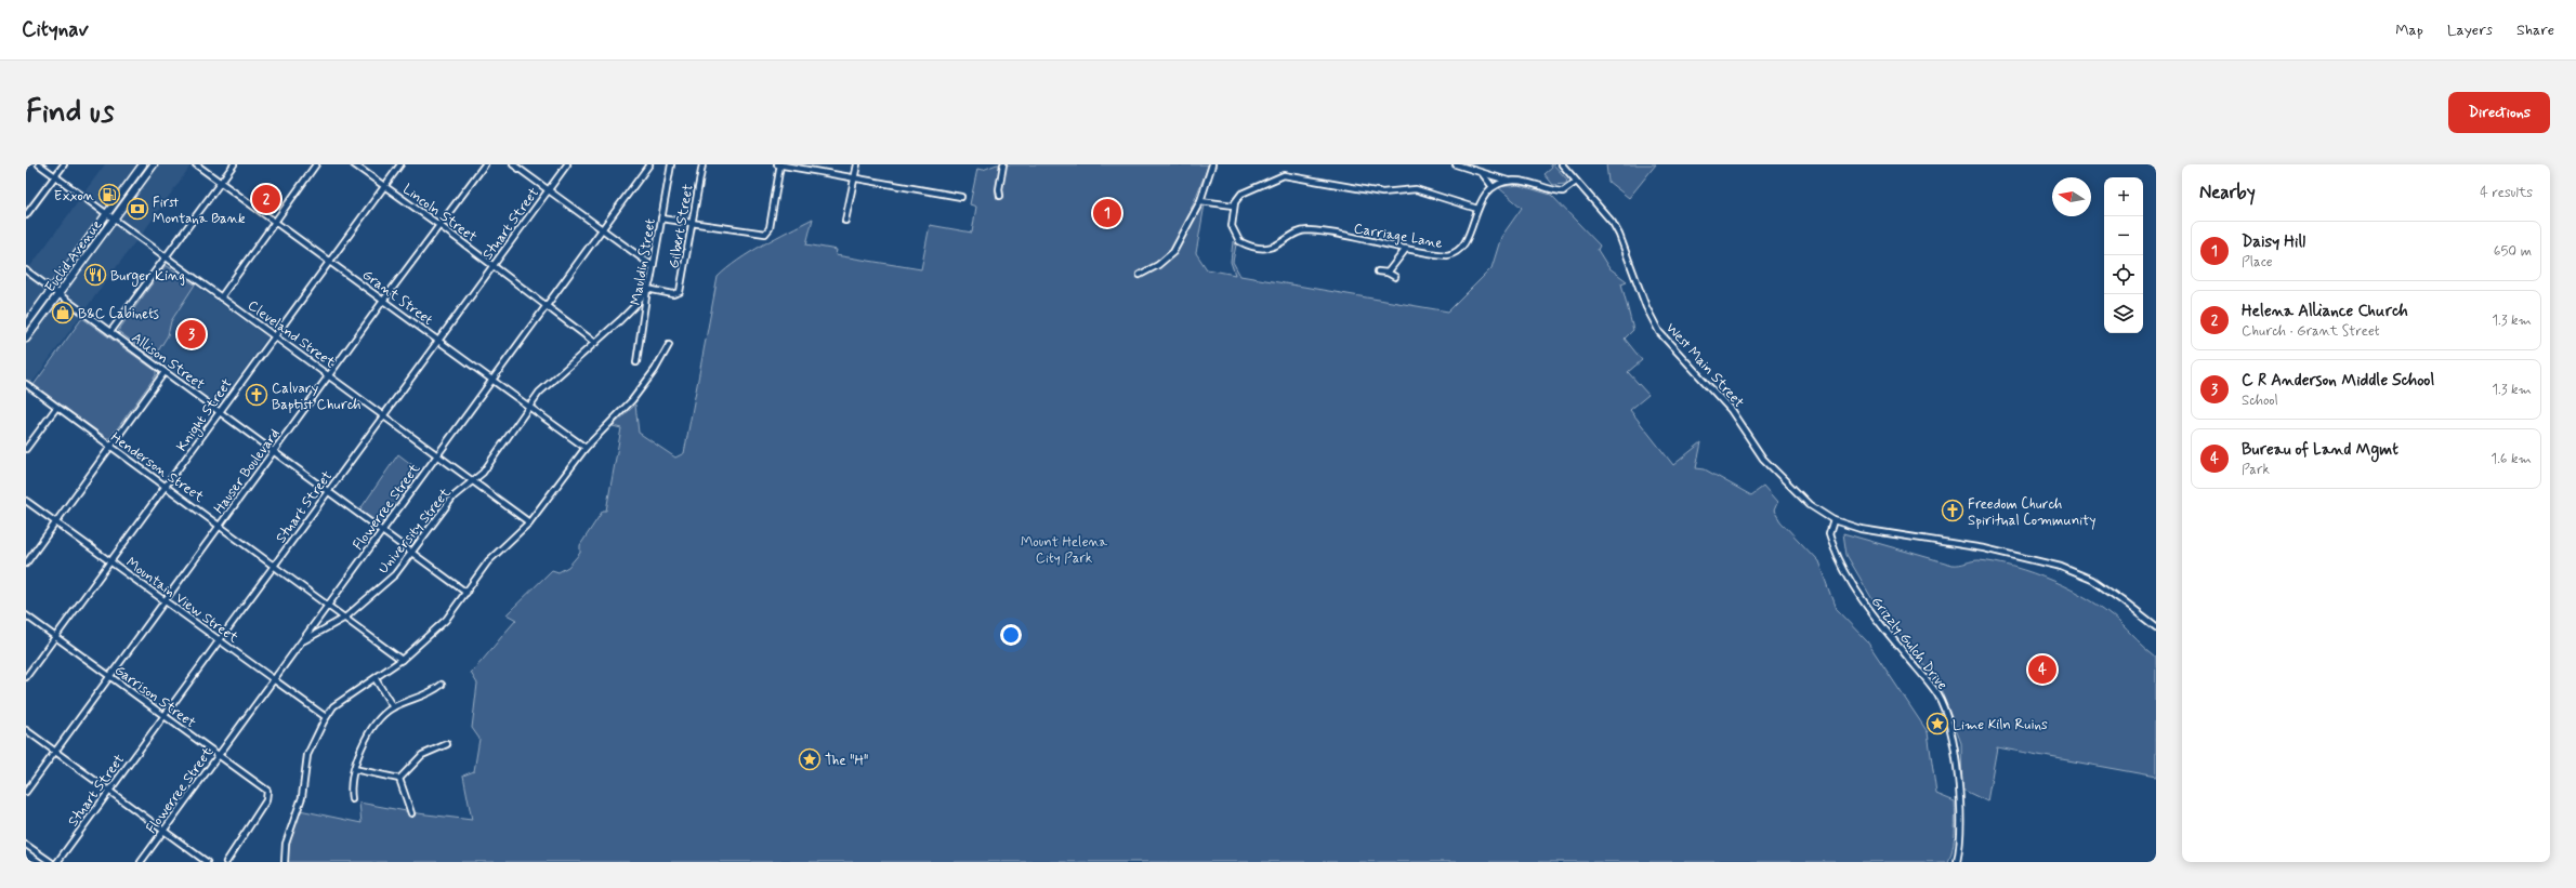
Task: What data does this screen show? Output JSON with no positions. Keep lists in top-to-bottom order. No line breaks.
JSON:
{"streets":{"highway":["Euclid Avenue"],"street":["Lincoln Street","Stuart Street","Gilbert Street","Carriage Lane","Mauldin Street","Grant Street","Cleveland Street","Allison Street","West Main Street","Knight Street","Henderson Street","Hauser Boulevard","Flowerree Street","University Street","Mountain View Street","Grizzly Gulch Drive","Garrison Street"]},"crossings":[["Lincoln Street","Stuart Street"],["Lincoln Street","Knight Street"],["Lincoln Street","Hauser Boulevard"],["Lincoln Street","Flowerree Street"],["Lincoln Street","University Street"],["Stuart Street","Grant Street"],["Stuart Street","Cleveland Street"],["Stuart Street","Allison Street"],["Stuart Street","Henderson Street"],["Stuart Street","Mountain View Street"],["Stuart Street","Garrison Street"],["Gilbert Street","Mauldin Street"],["Gilbert Street","University Street"],["Euclid Avenue","Cleveland Street"],["Euclid Avenue","Allison Street"],["Mauldin Street","University Street"],["Grant Street","Knight Street"],["Grant Street","Hauser Boulevard"],["Grant Street","Flowerree Street"],["Grant Street","University Street"],["Cleveland Street","Knight Street"],["Cleveland Street","Hauser Boulevard"],["Cleveland Street","Flowerree Street"],["Cleveland Street","University Street"],["Allison Street","Knight Street"],["Allison Street","Hauser Boulevard"],["Allison Street","Flowerree Street"],["Allison Street","University Street"],["West Main Street","Grizzly Gulch Drive"],["Knight Street","Henderson Street"],["Knight Street","Mountain View Street"],["Knight Street","Garrison Street"],["Henderson Street","Hauser Boulevard"],["Henderson Street","Flowerree Street"],["Henderson Street","University Street"],["Hauser Boulevard","Mountain View Street"],["Hauser Boulevard","Garrison Street"],["Flowerree Street","University Street"],["Flowerree Street","Mountain View Street"],["Flowerree Street","Garrison Street"]],"parks":["Mount Helena City Park"],"places":{"fuel station":["Exxon"],"bank":["First Montana Bank"],"restaurant":["Burger King"],"shop":["B&C Cabinets"],"church":["Calvary Baptist Church","Freedom Church Spiritual Community"],"place":["Lime Kiln Ruins","The \"H\""]},"north":"left","page":{"header":"Citynav","nav":["Map","Layers","Share"],"buttons":"Directions","title":"Find us","heading":["Nearby","4 results"],"map_buttons":["+","−"],"pins":["2","1","3","4"],"list":[{"mark":"1","name":"Daisy Hill","note":"Place","value":"650 m"},{"mark":"2","name":"Helena Alliance Church","note":"Church · Grant Street","value":"1.3 km"},{"mark":"3","name":"C R Anderson Middle School","note":"School","value":"1.3 km"},{"mark":"4","name":"Bureau of Land Mgmt","note":"Park","value":"1.6 km"}]}}
